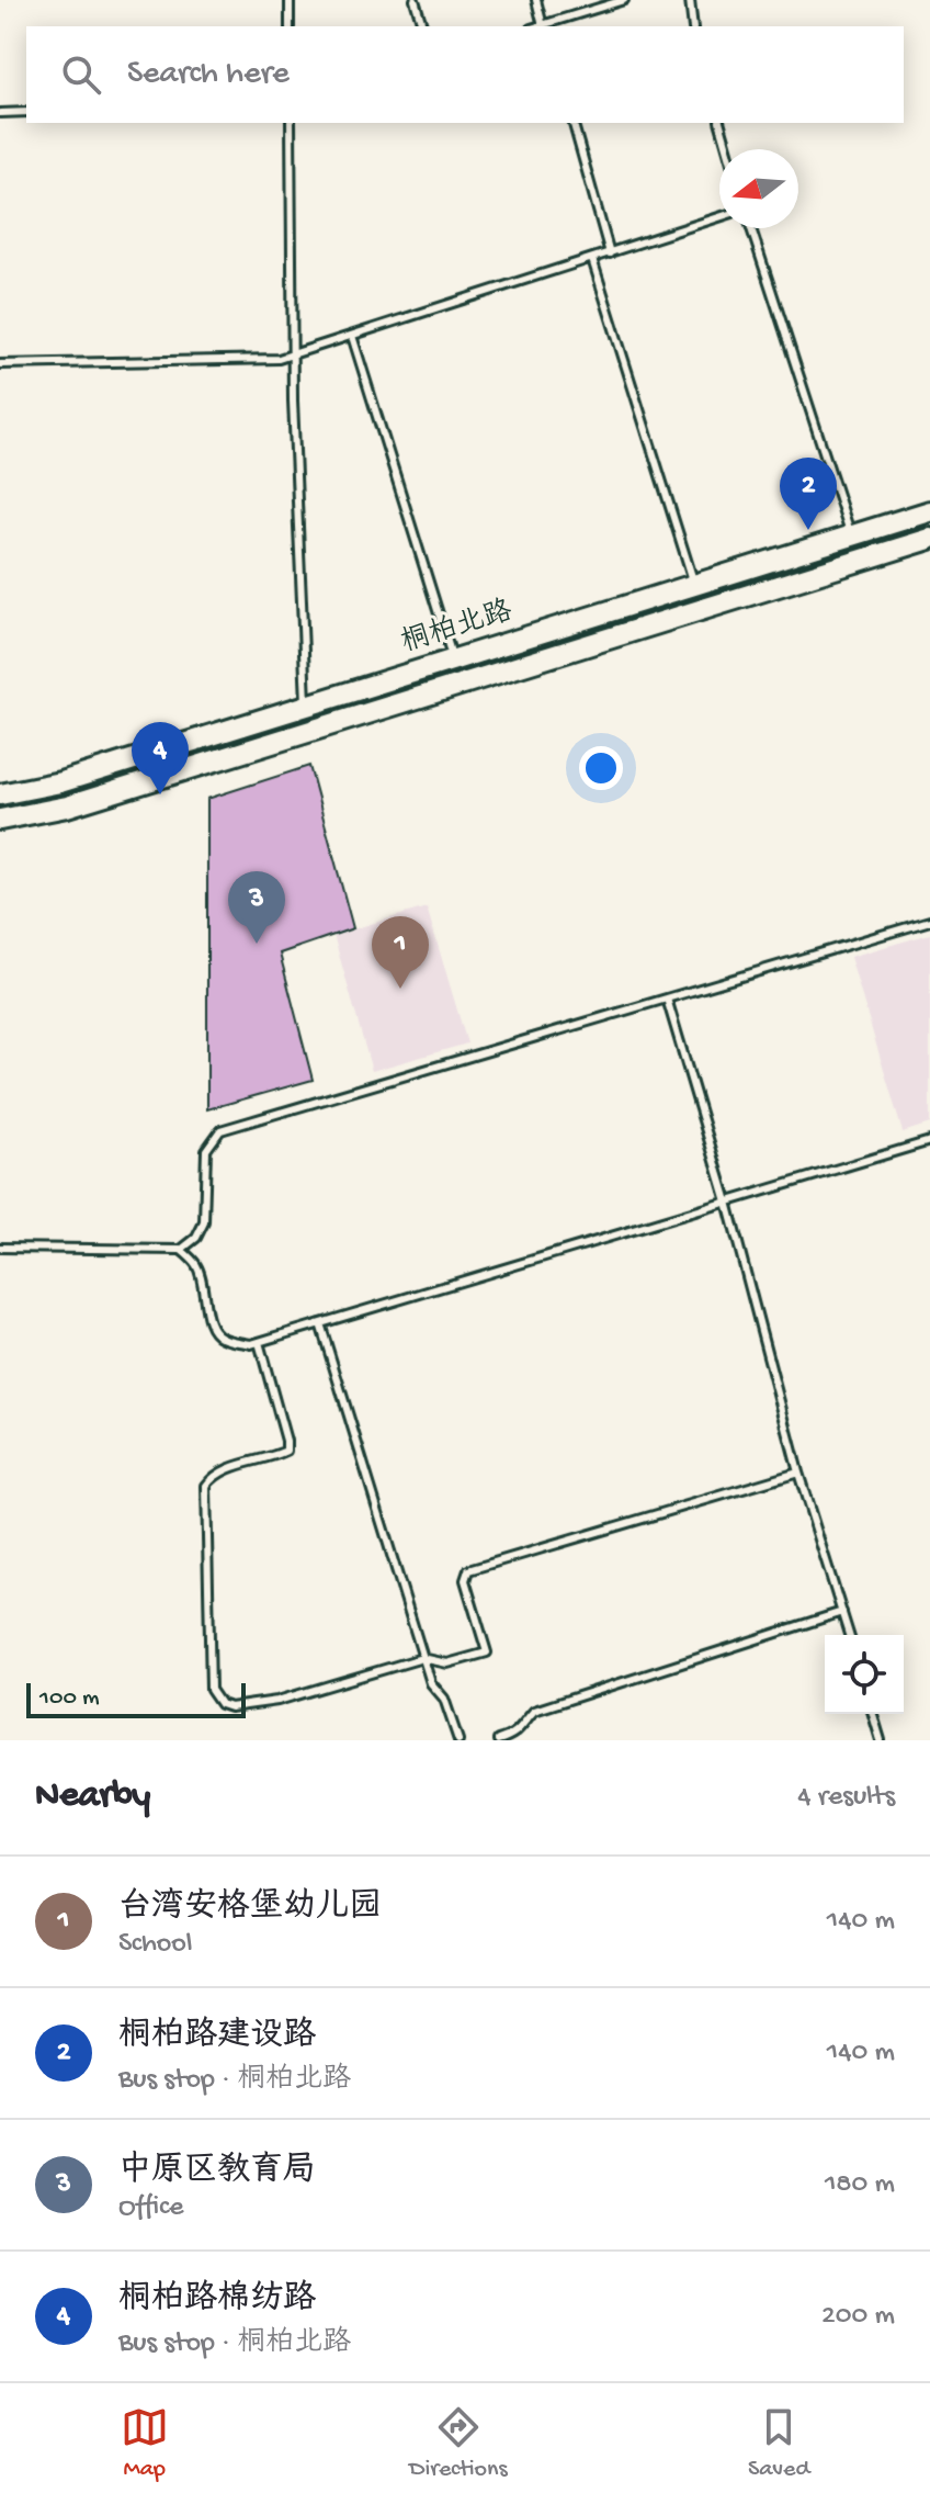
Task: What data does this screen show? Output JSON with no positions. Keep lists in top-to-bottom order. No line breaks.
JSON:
{"streets":{"main road":["桐柏北路"]},"scale_bar":"100 m","north":"left","page":{"search":"Search here","pins":["2","4","3","1"],"scale":"100 m","heading":["Nearby","4 results"],"list":[{"mark":"1","name":"台湾安格堡幼儿园","note":"School","value":"140 m"},{"mark":"2","name":"桐柏路建设路","note":"Bus stop · 桐柏北路","value":"140 m"},{"mark":"3","name":"中原区教育局","note":"Office","value":"180 m"},{"mark":"4","name":"桐柏路棉纺路","note":"Bus stop · 桐柏北路","value":"200 m"}],"nav":["Map","Directions","Saved"]}}
